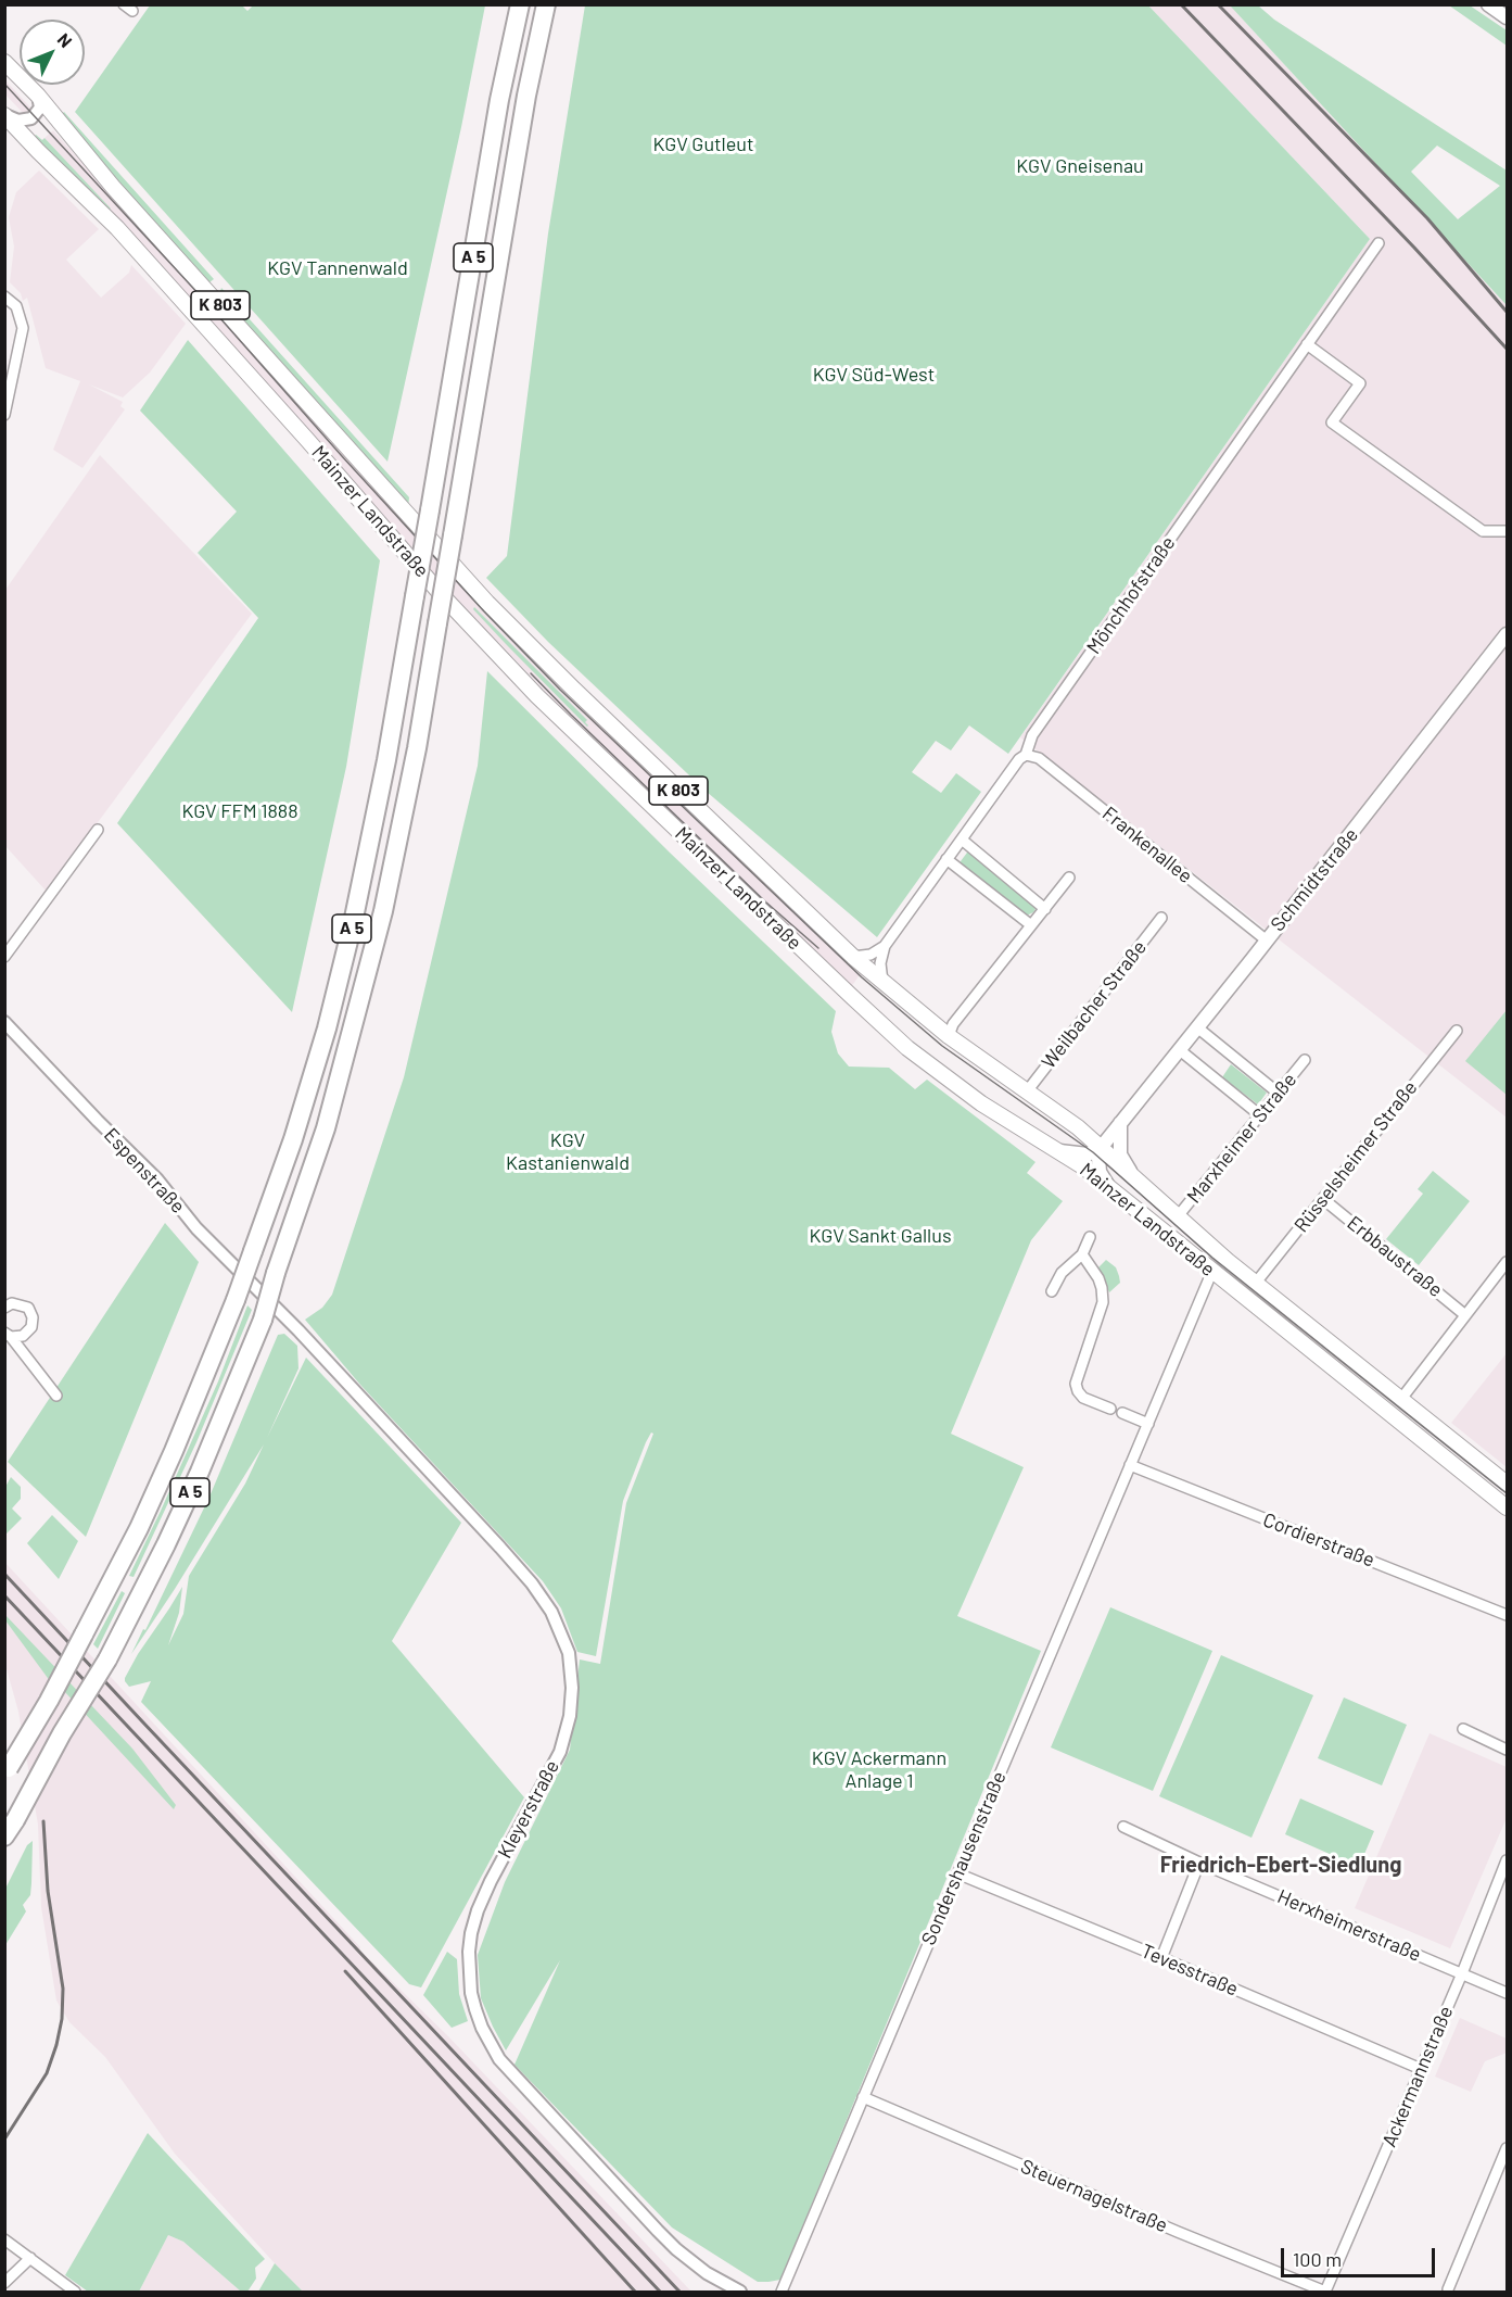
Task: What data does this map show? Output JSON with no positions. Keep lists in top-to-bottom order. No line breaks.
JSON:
{"streets":{"highway":["A 5"],"main road":["K 803","Mainzer Landstraße","Schmidtstraße"],"street":["Mönchhofstraße","Frankenallee","Weilbacher Straße","Marxheimer Straße","Rüsselsheimer Straße","Espenstraße","Erbbaustraße","Cordierstraße","Kleyerstraße","Sondershausenstraße","Herxheimerstraße","Tevesstraße","Ackermannstraße","Steuernagelstraße"]},"crossings":[["Mainzer Landstraße","Schmidtstraße"],["Mainzer Landstraße","Weilbacher Straße"],["Mainzer Landstraße","Marxheimer Straße"],["Mainzer Landstraße","Rüsselsheimer Straße"],["Mainzer Landstraße","Sondershausenstraße"],["Mönchhofstraße","Frankenallee"],["Frankenallee","Schmidtstraße"],["Rüsselsheimer Straße","Erbbaustraße"],["Espenstraße","Kleyerstraße"],["Cordierstraße","Sondershausenstraße"],["Sondershausenstraße","Tevesstraße"],["Sondershausenstraße","Steuernagelstraße"],["Herxheimerstraße","Ackermannstraße"],["Tevesstraße","Ackermannstraße"],["Ackermannstraße","Steuernagelstraße"]],"districts":["Friedrich-Ebert-Siedlung"],"parks":["KGV Gutleut","KGV Gneisenau","KGV Tannenwald","KGV Süd-West","KGV FFM 1888","KGV Kastanienwald","KGV Sankt Gallus","KGV Ackermann Anlage 1"],"scale_bar":"100 m","north":"top right"}
